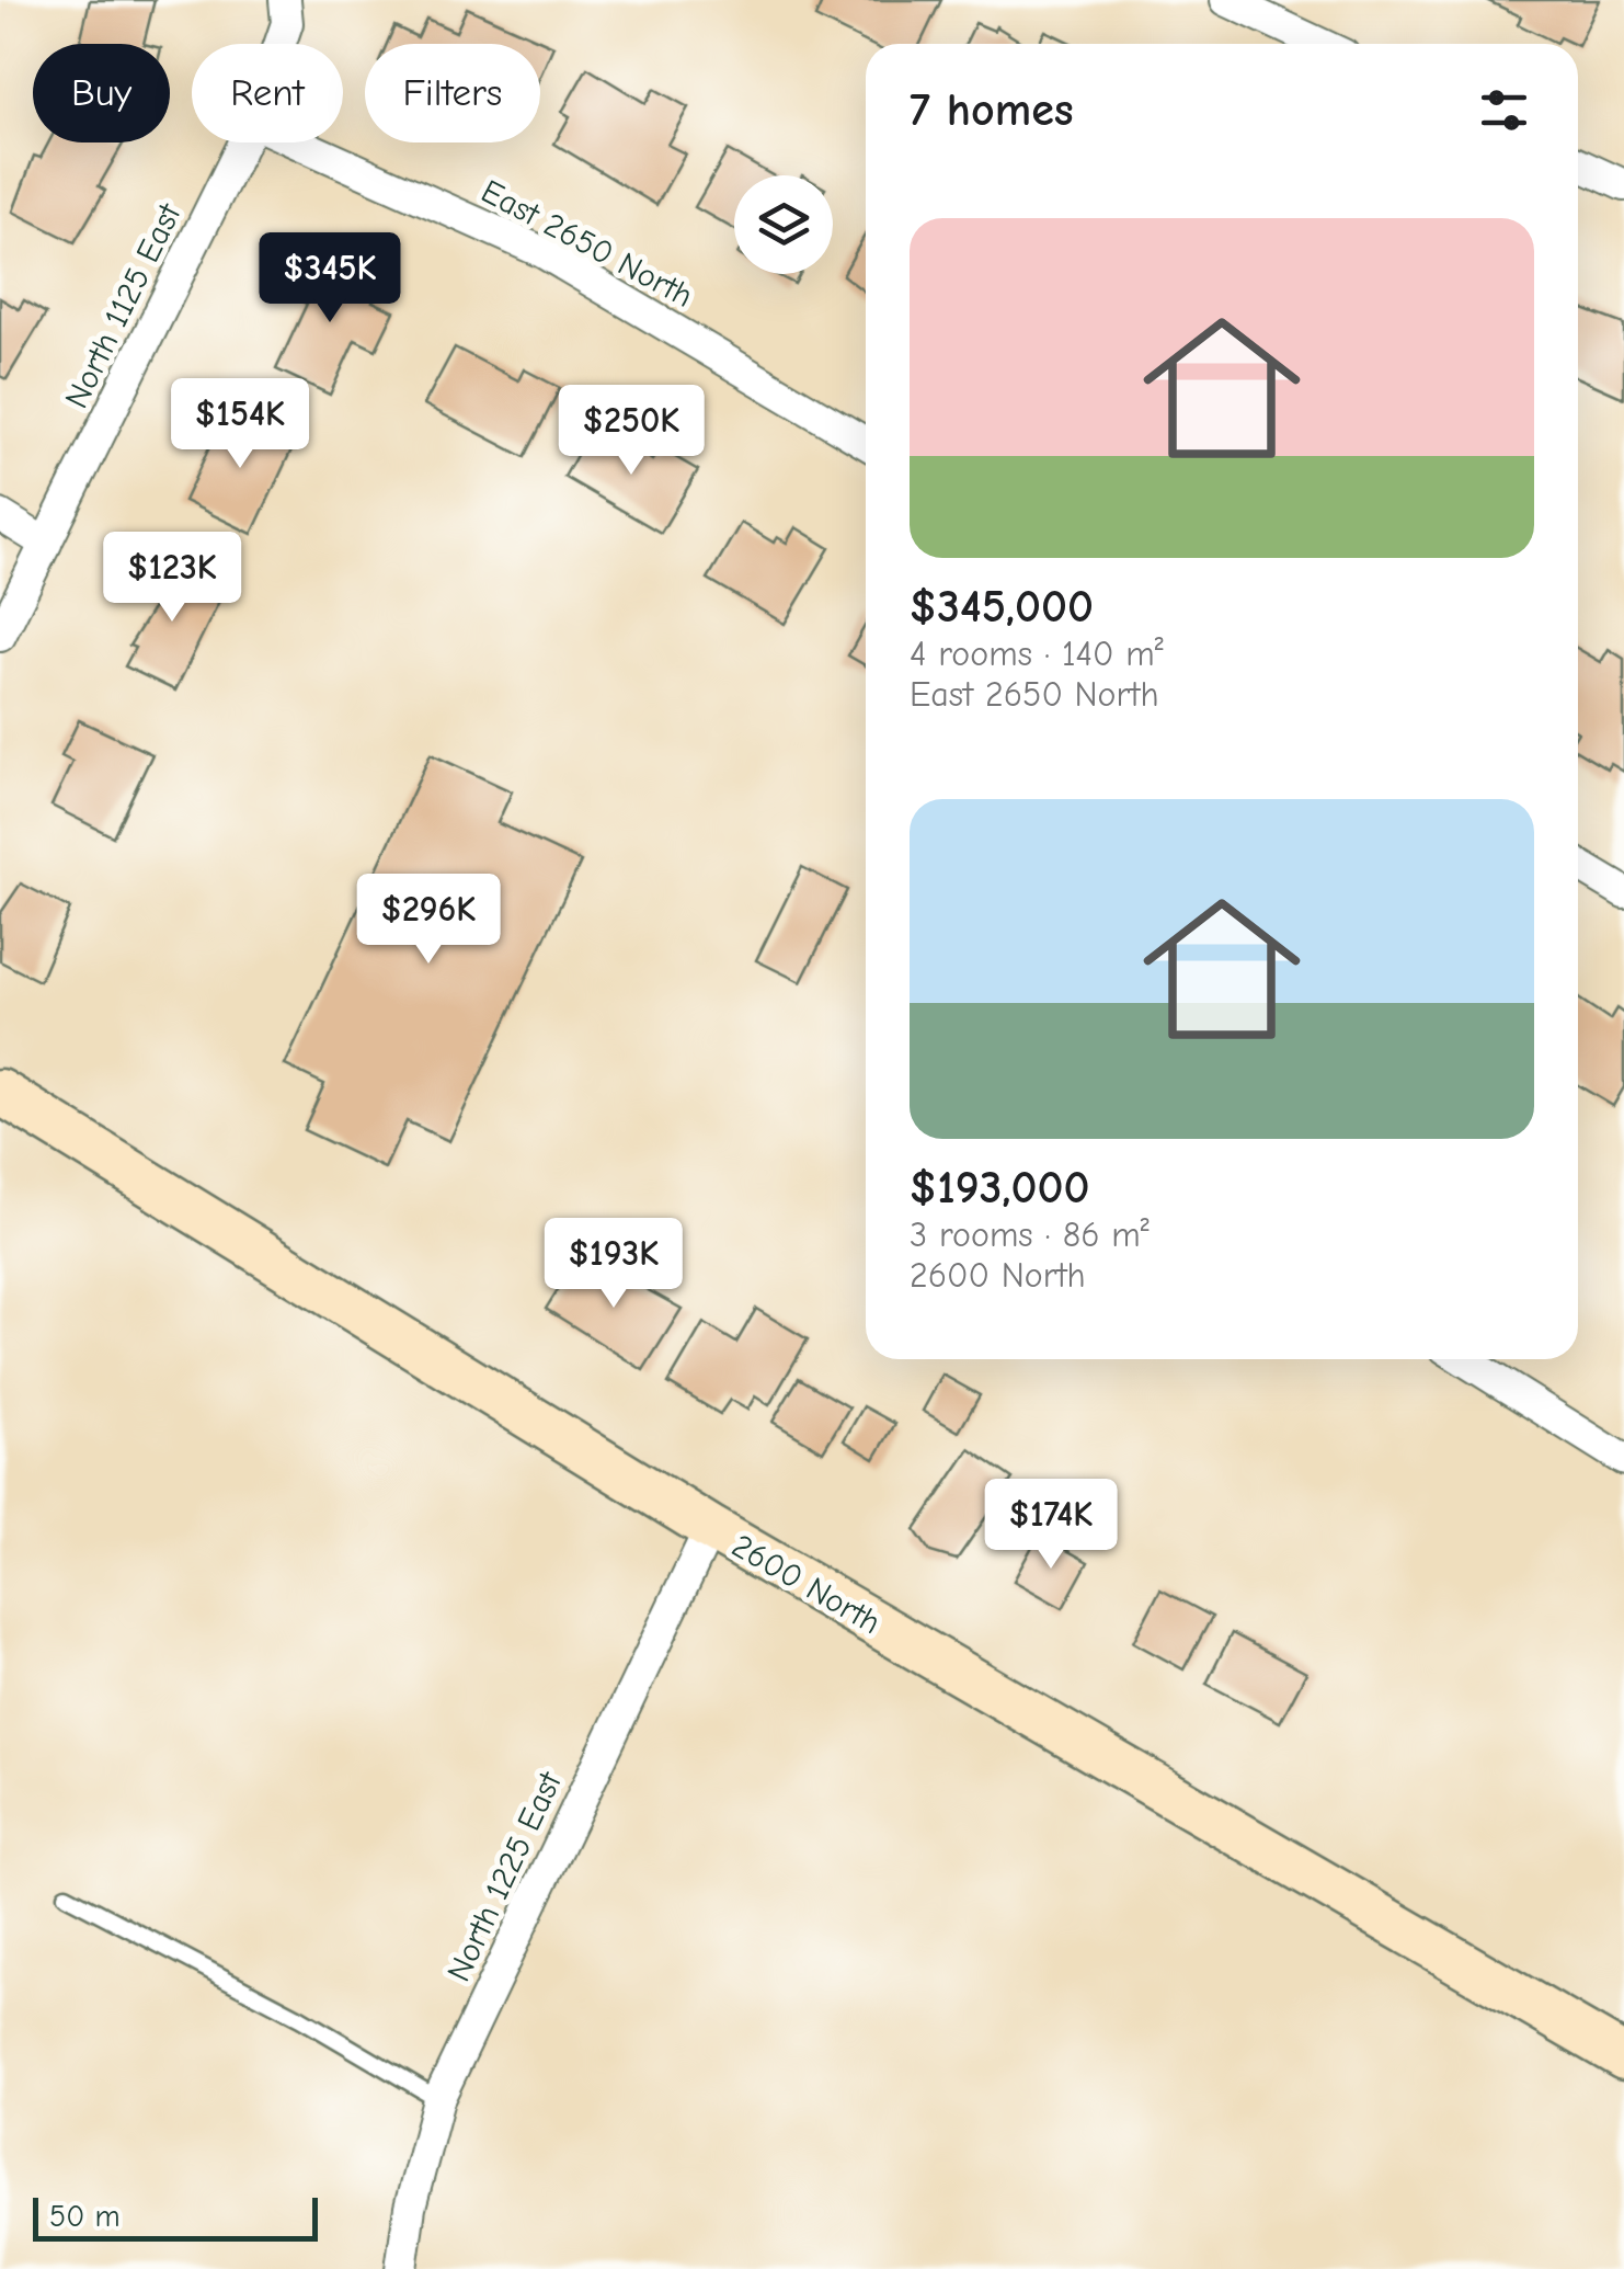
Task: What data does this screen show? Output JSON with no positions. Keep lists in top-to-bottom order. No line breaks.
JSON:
{"streets":{"street":["East 2650 North","North 1125 East","2600 North","North 1225 East"]},"crossings":[["2600 North","North 1225 East"]],"scale_bar":"50 m","page":{"chip":["Buy","Rent","Filters"],"heading":"7 homes","list":[{"name":"$345,000","note":"4 rooms · 140 m² · East 2650 North"},{"name":"$193,000","note":"3 rooms · 86 m² · 2600 North"}],"price":["$345K","$154K","$250K","$123K","$296K","$193K","$174K"],"scale":"50 m"}}
